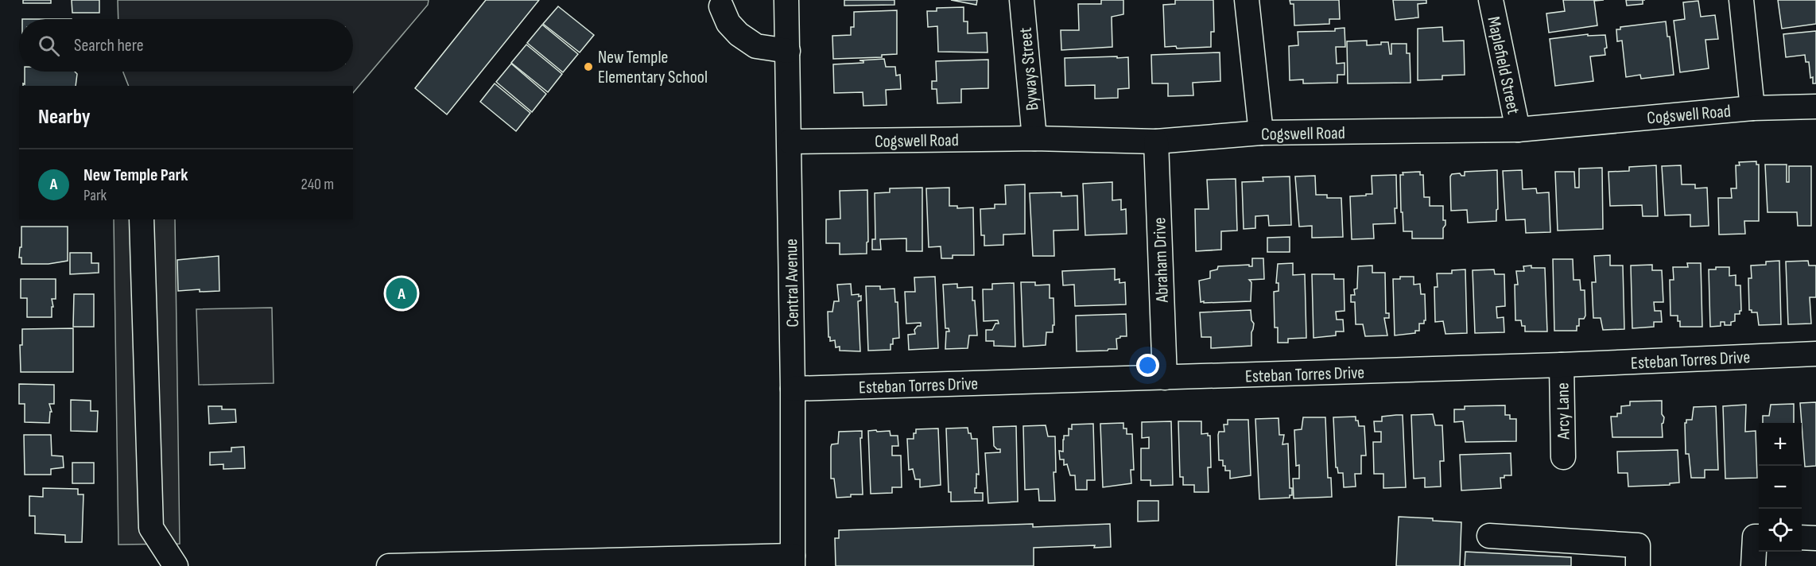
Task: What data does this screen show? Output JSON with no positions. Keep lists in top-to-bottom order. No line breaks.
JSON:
{"streets":{"street":["Maplefield Street","Byways Street","Cogswell Road","Abraham Drive","Central Avenue","Esteban Torres Drive","Arcy Lane"]},"crossings":[["Maplefield Street","Cogswell Road"],["Byways Street","Cogswell Road"],["Cogswell Road","Abraham Drive"],["Cogswell Road","Central Avenue"],["Abraham Drive","Esteban Torres Drive"],["Central Avenue","Esteban Torres Drive"],["Esteban Torres Drive","Arcy Lane"]],"places":["New Temple Elementary School"],"page":{"search":"Search here","heading":"Nearby","list":[{"mark":"A","name":"New Temple Park","note":"Park","value":"240 m"}],"pins":"A","map_buttons":["+","−"]}}
